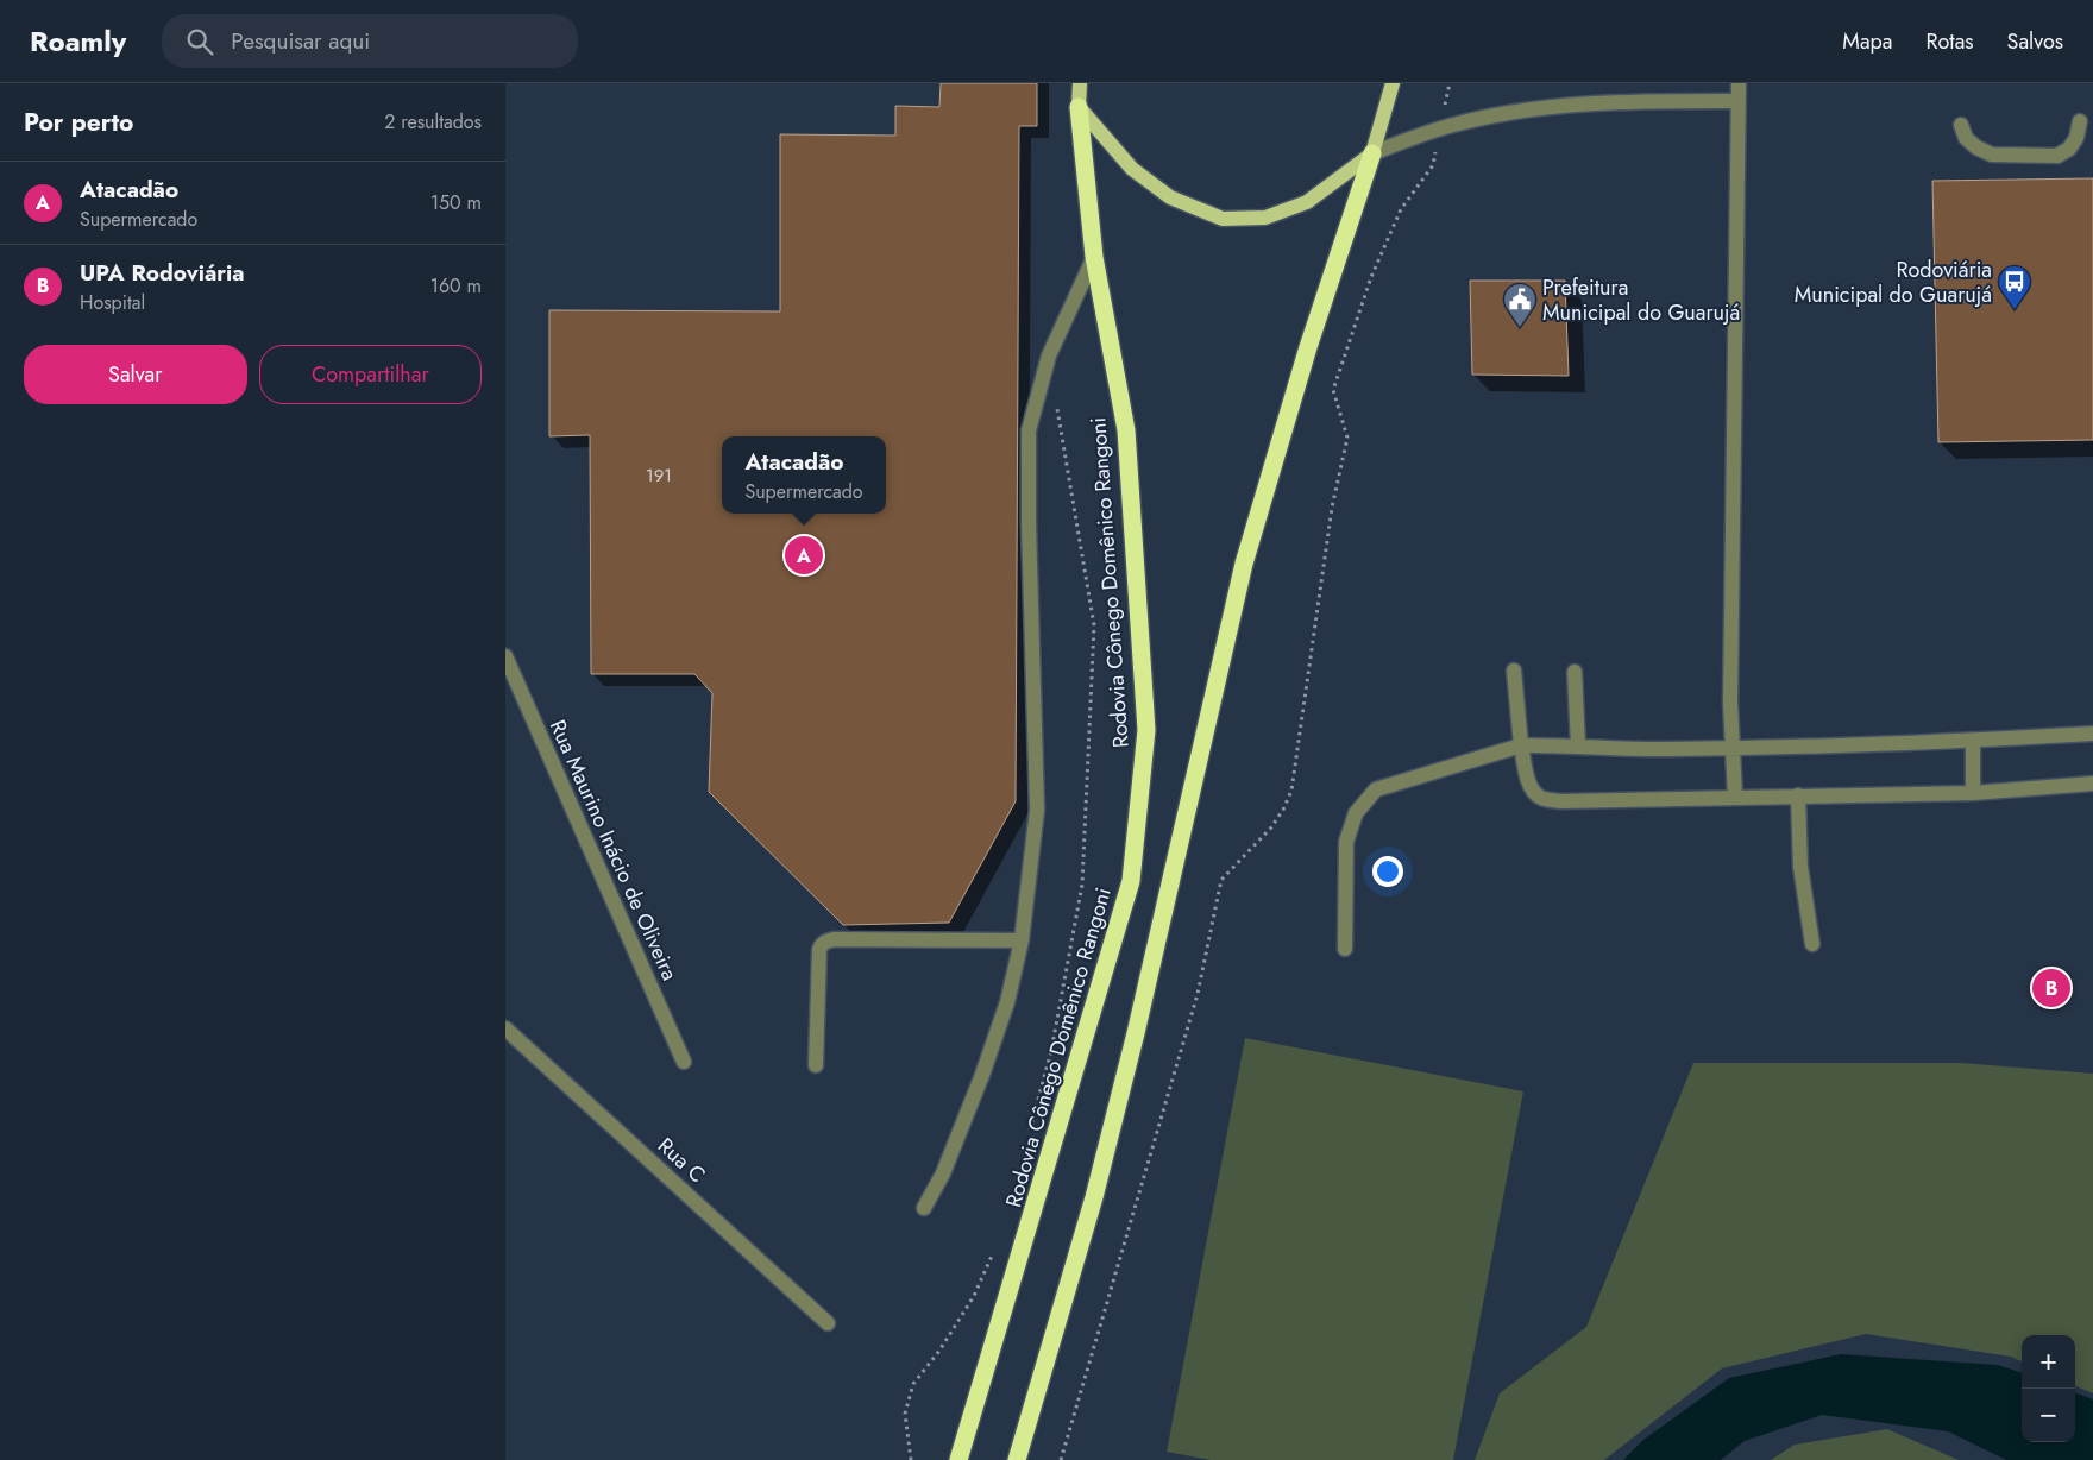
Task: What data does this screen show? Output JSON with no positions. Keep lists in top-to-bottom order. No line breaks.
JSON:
{"streets":{"highway":["Rodovia Cônego Domênico Rangoni"],"street":["Rua Maurino Inácio de Oliveira","Rua C"]},"places":{"bus stop":["Rodoviária Municipal do Guarujá"],"public building":["Prefeitura Municipal do Guarujá"]},"house_numbers":["191"],"page":{"header":"Roamly","search":"Pesquisar aqui","nav":["Mapa","Rotas","Salvos"],"heading":["Por perto","2 resultados"],"list":[{"mark":"A","name":"Atacadão","note":"Supermercado","value":"150 m"},{"mark":"B","name":"UPA Rodoviária","note":"Hospital","value":"160 m"}],"buttons":["Salvar","Compartilhar"],"popup":["Atacadão","Supermercado"],"pins":["A","B"],"map_buttons":["+","−"]}}
